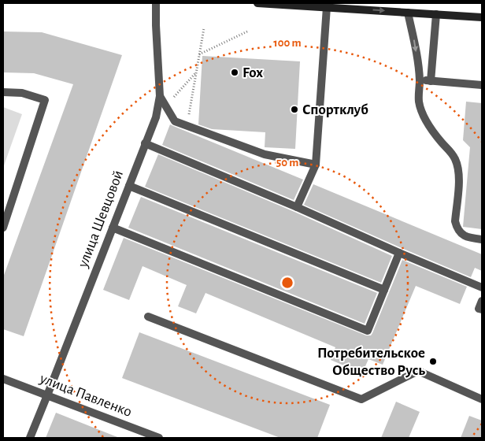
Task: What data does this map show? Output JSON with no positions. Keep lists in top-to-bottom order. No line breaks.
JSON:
{"streets":{"street":["улица Шевцовой","улица Павленко"]},"crossings":[["улица Шевцовой","улица Павленко"]],"places":["Fox","Спортклуб","Потребительское Общество Русь"],"rings":["100 m","50 m"]}
